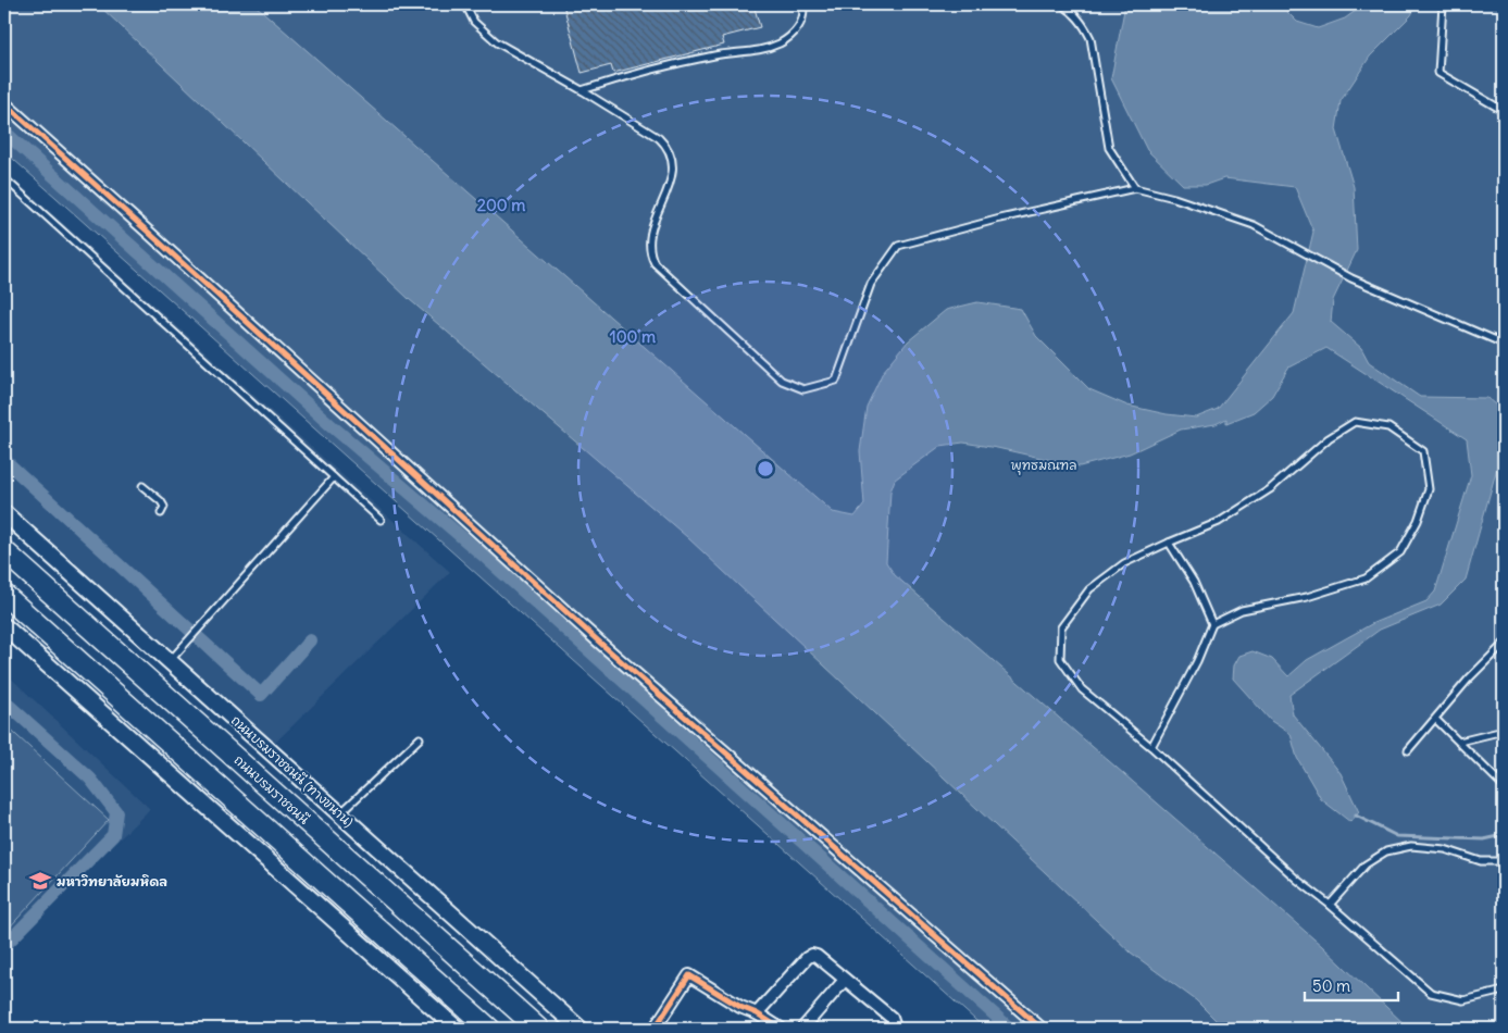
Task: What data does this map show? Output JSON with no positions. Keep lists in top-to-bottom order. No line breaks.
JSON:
{"streets":{"highway":["ถนนบรมราชชนนี"],"main road":["ถนนบรมราชชนนี (ทางขนาน)"]},"parks":["พุทธมณฑล"],"places":{"school or university":["มหาวิทยาลัยมหิดล"]},"scale_bar":"50 m","rings":["200 m","100 m"]}
